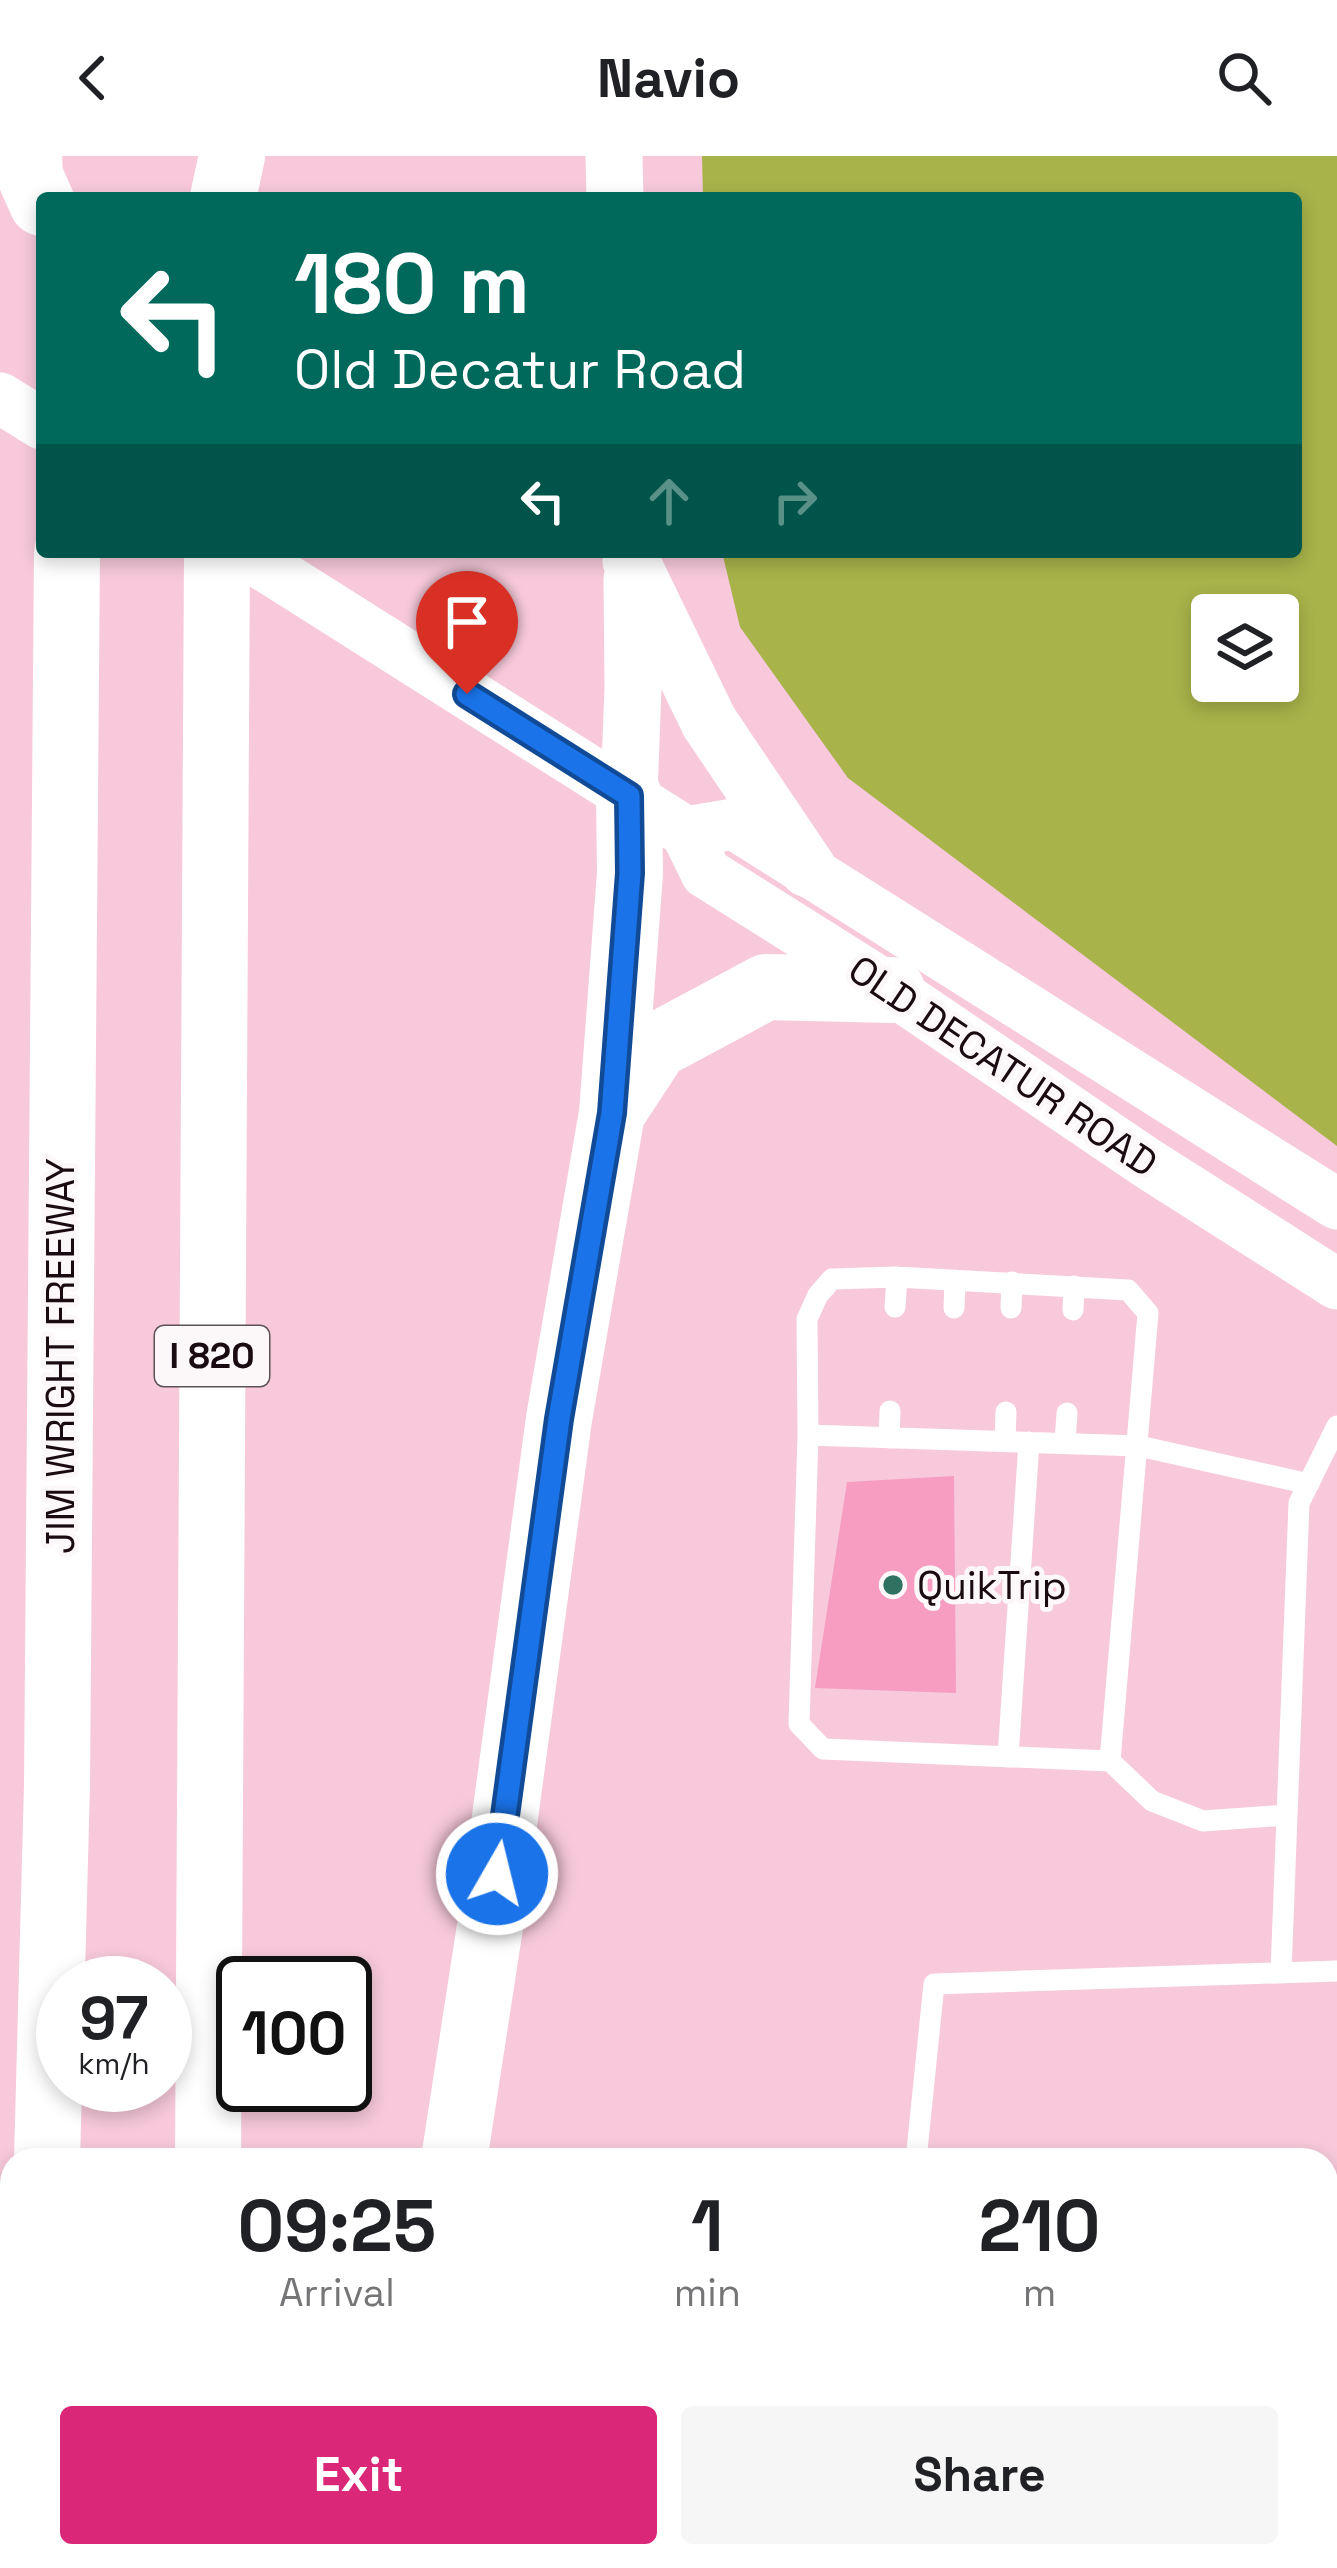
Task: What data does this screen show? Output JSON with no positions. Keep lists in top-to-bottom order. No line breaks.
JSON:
{"streets":{"highway":["JIM WRIGHT FREEWAY","I 820"],"street":["OLD DECATUR ROAD"]},"places":["QuikTrip"],"page":{"header":"Navio","turn":["180 m","Old Decatur Road"],"speed":"97 km/h","limit":"100","eta":["09:25","Arrival","1","min","210","m"],"buttons":["Exit","Share"]}}
